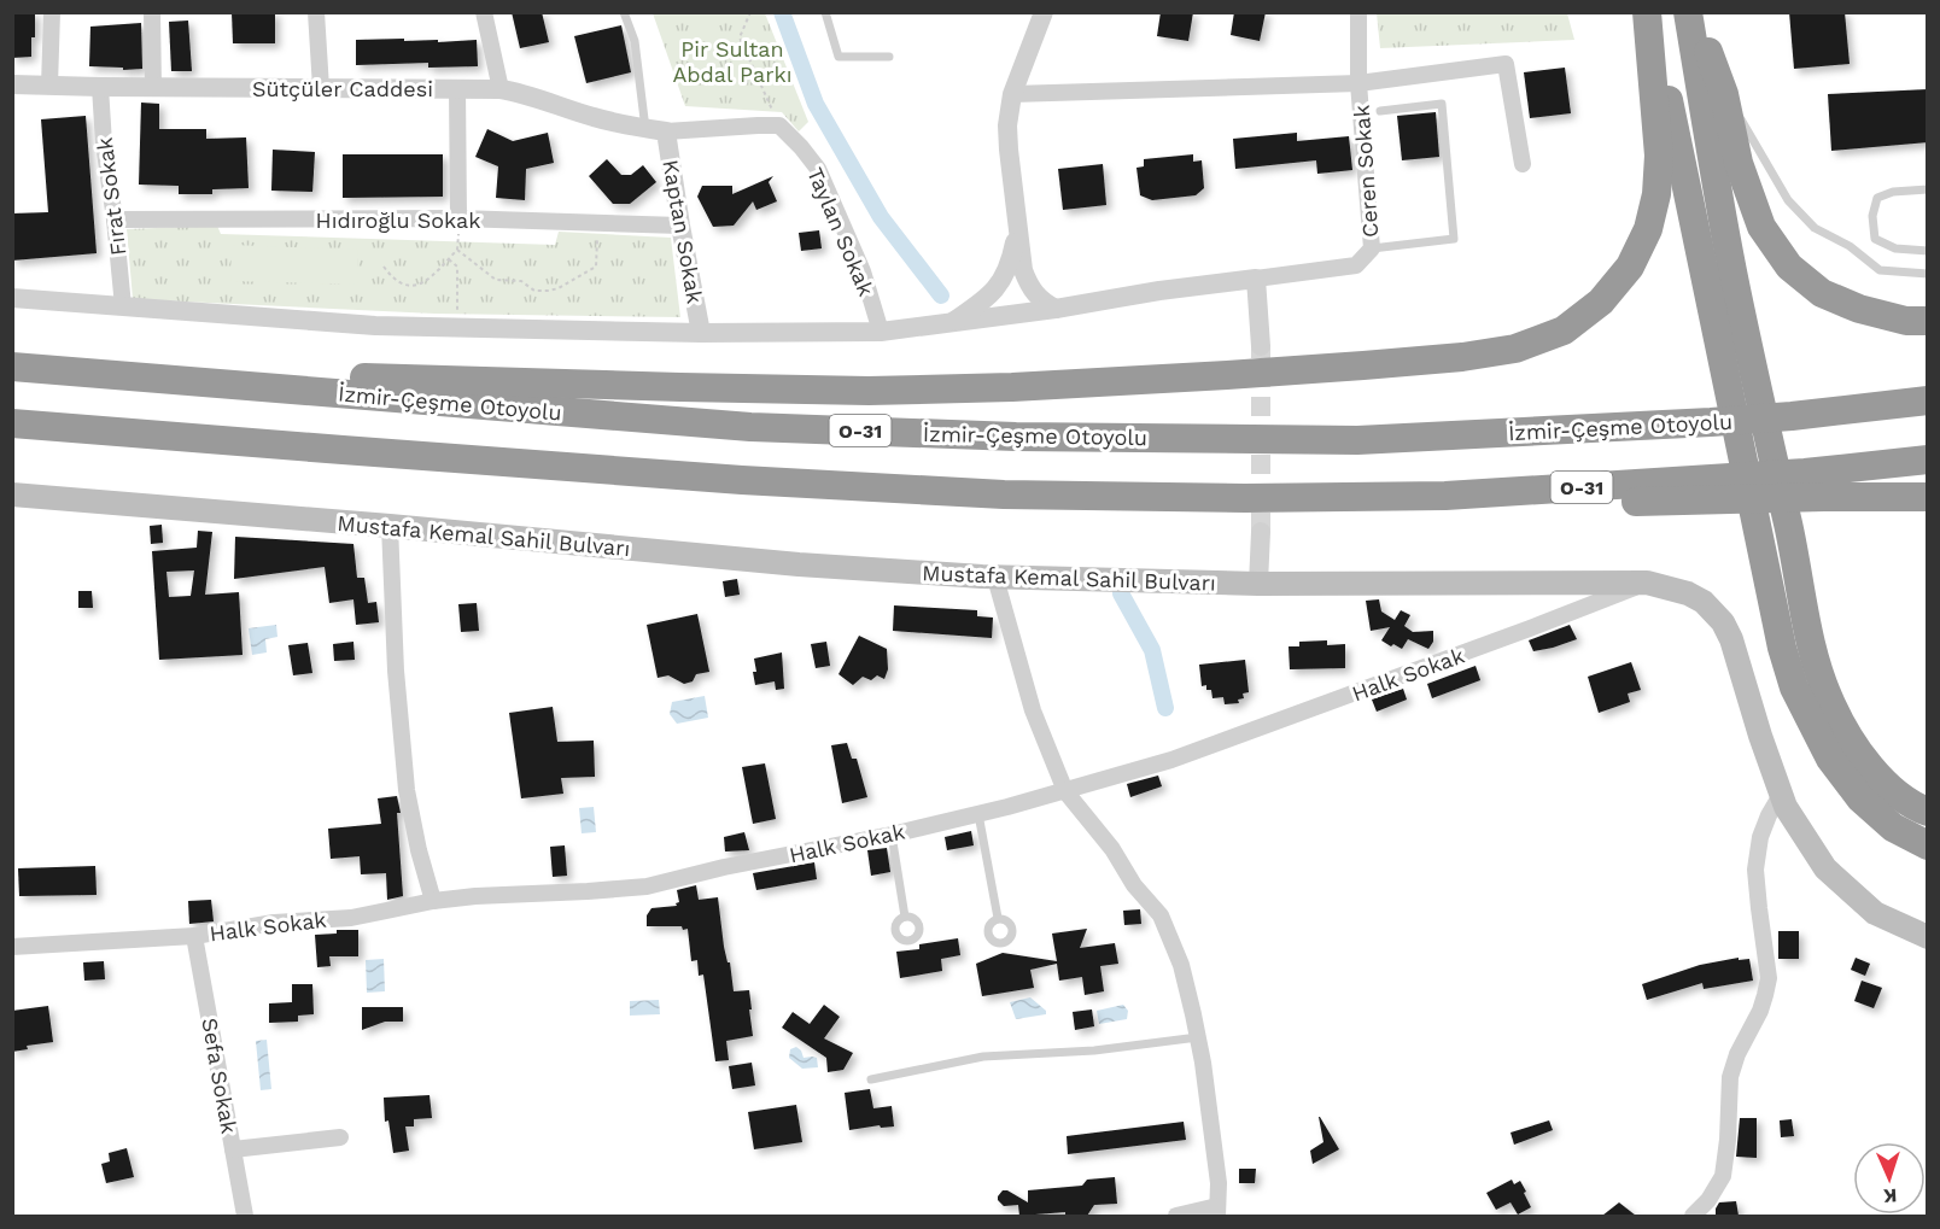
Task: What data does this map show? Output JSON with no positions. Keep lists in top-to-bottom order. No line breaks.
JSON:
{"streets":{"highway":["İzmir-Çeşme Otoyolu","O-31"],"main road":["Mustafa Kemal Sahil Bulvarı"],"street":["Sütçüler Caddesi","Ceren Sokak","Fırat Sokak","Hıdıroğlu Sokak","Kaptan Sokak","Taylan Sokak","Halk Sokak","Sefa Sokak"]},"crossings":[["Sütçüler Caddesi","Fırat Sokak"],["Sütçüler Caddesi","Kaptan Sokak"],["Fırat Sokak","Hıdıroğlu Sokak"],["Hıdıroğlu Sokak","Kaptan Sokak"],["Mustafa Kemal Sahil Bulvarı","Halk Sokak"],["Halk Sokak","Sefa Sokak"]],"parks":["Pir Sultan Abdal Parkı"],"north":"bottom"}
